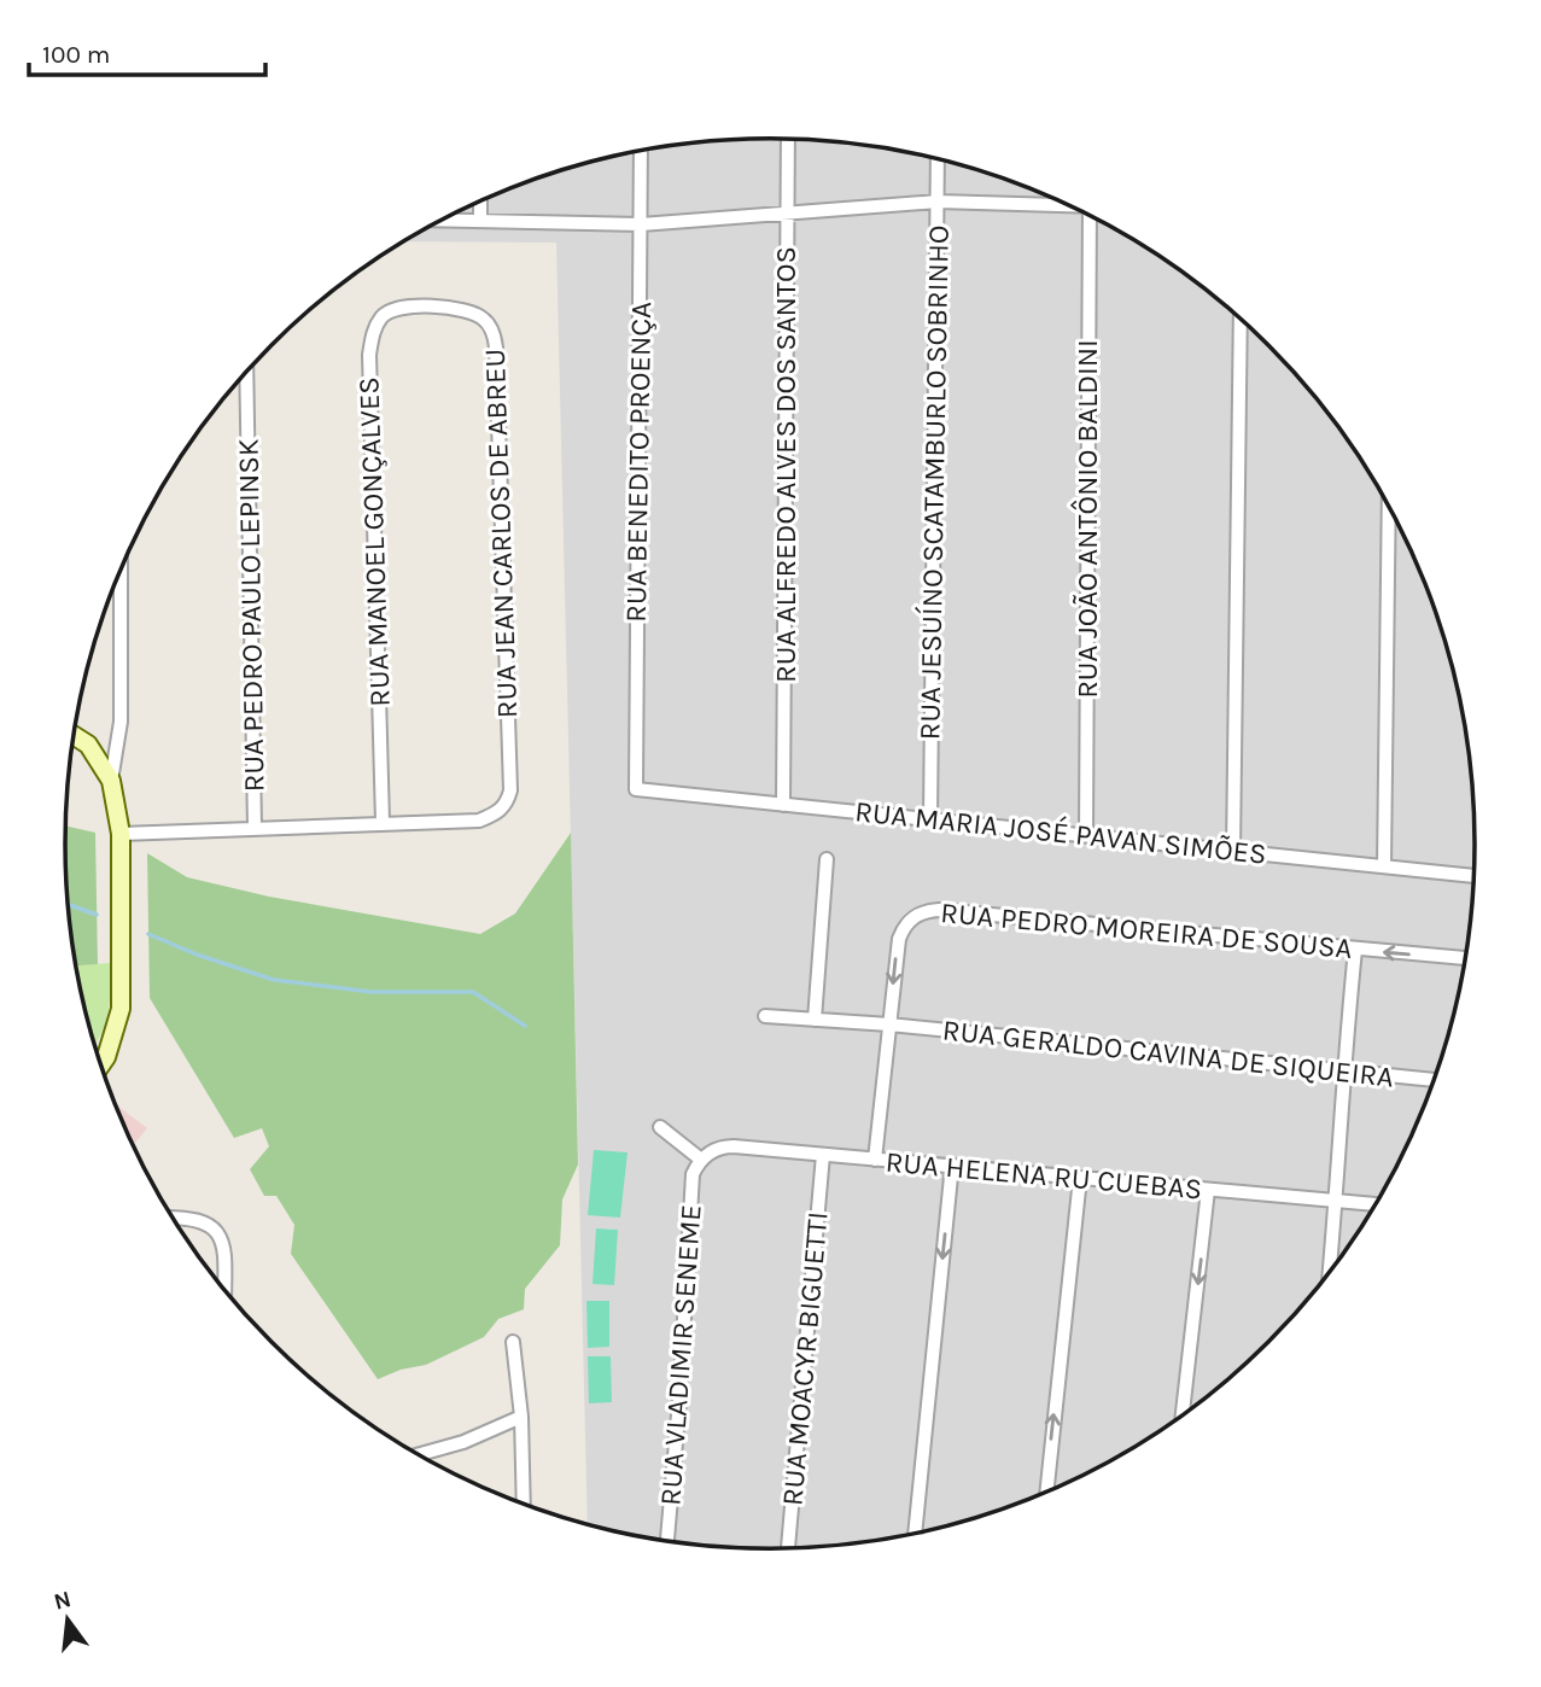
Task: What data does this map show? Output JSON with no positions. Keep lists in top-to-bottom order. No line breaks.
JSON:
{"streets":{"street":["RUA BENEDITO PROENÇA","RUA ALFREDO ALVES DOS SANTOS","RUA JESUÍNO SCATAMBURLO SOBRINHO","RUA JOÃO ANTÔNIO BALDINI","RUA JEAN CARLOS DE ABREU","RUA MANOEL GONÇALVES","RUA PEDRO PAULO LEPINSK","RUA MARIA JOSÉ PAVAN SIMÕES","RUA PEDRO MOREIRA DE SOUSA","RUA GERALDO CAVINA DE SIQUEIRA","RUA HELENA RU CUEBAS","RUA VLADIMIR SENEME","RUA MOACYR BIGUETTI"]},"crossings":[["RUA BENEDITO PROENÇA","RUA MARIA JOSÉ PAVAN SIMÕES"],["RUA ALFREDO ALVES DOS SANTOS","RUA MARIA JOSÉ PAVAN SIMÕES"],["RUA JESUÍNO SCATAMBURLO SOBRINHO","RUA MARIA JOSÉ PAVAN SIMÕES"],["RUA JOÃO ANTÔNIO BALDINI","RUA MARIA JOSÉ PAVAN SIMÕES"],["RUA JEAN CARLOS DE ABREU","RUA MANOEL GONÇALVES"],["RUA PEDRO MOREIRA DE SOUSA","RUA GERALDO CAVINA DE SIQUEIRA"],["RUA PEDRO MOREIRA DE SOUSA","RUA HELENA RU CUEBAS"],["RUA HELENA RU CUEBAS","RUA VLADIMIR SENEME"],["RUA HELENA RU CUEBAS","RUA MOACYR BIGUETTI"]],"one_way":["RUA PEDRO MOREIRA DE SOUSA"],"scale_bar":"100 m","north":"top"}
